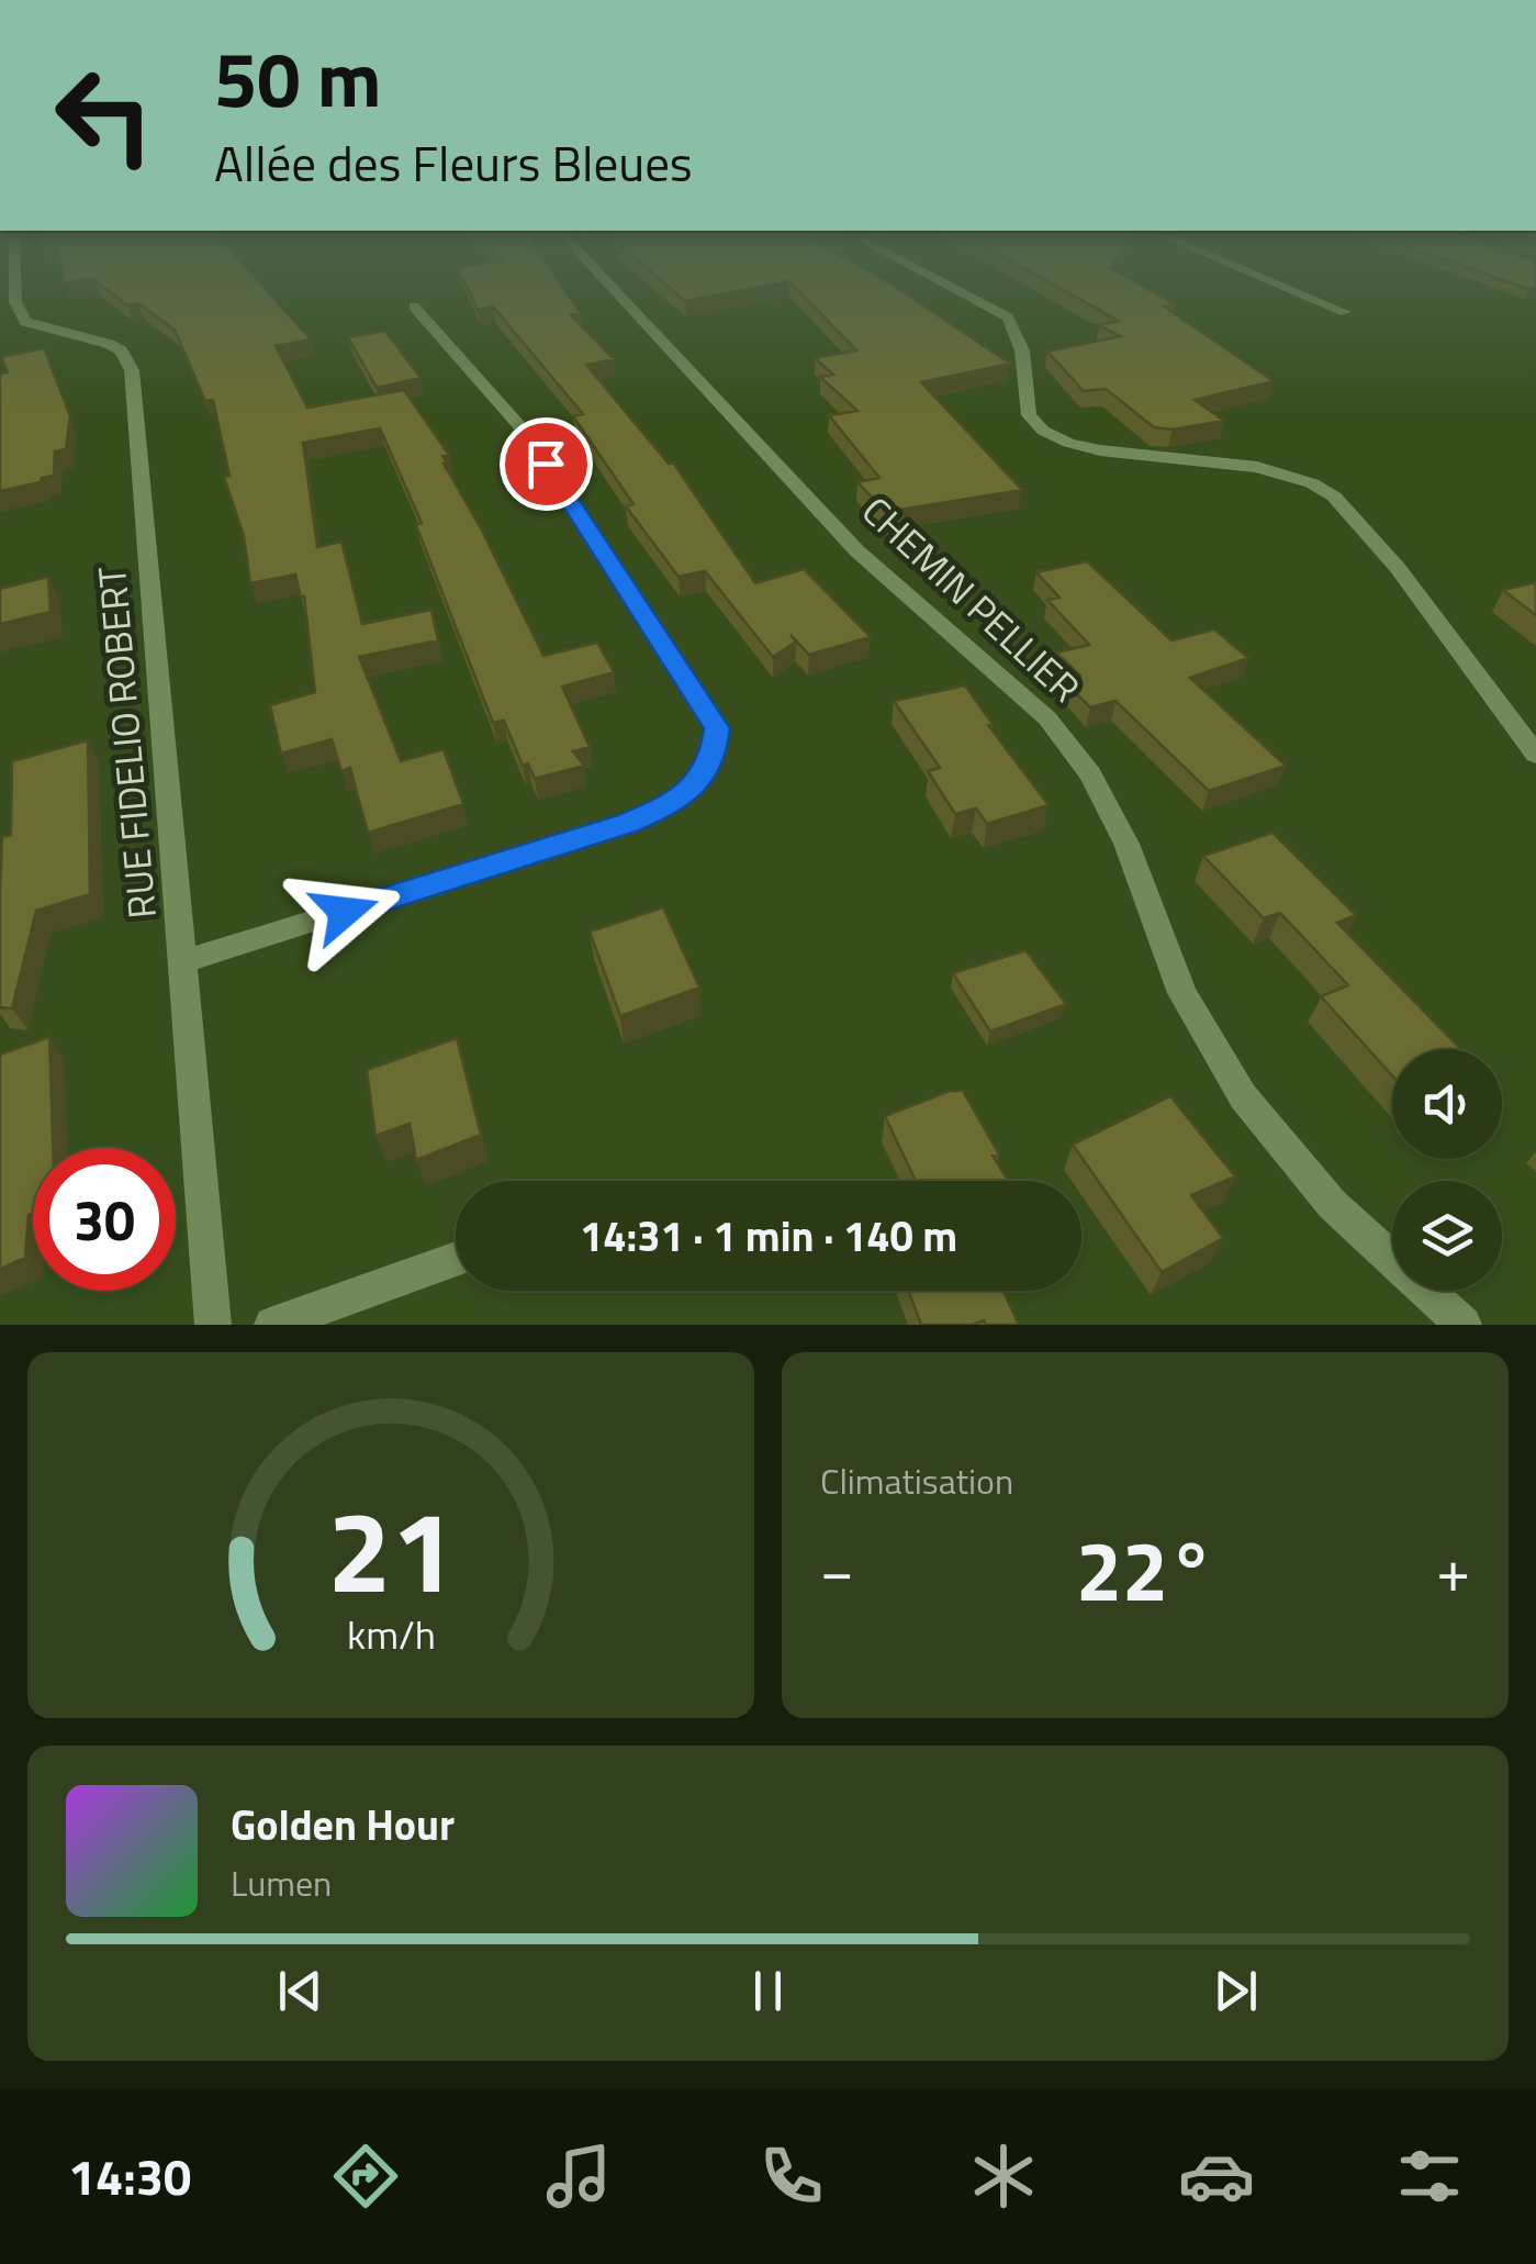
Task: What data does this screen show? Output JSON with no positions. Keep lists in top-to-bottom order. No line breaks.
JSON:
{"streets":{"street":["CHEMIN PELLIER","RUE FIDELIO ROBERT"]},"page":{"turn":["50 m","Allée des Fleurs Bleues"],"limit":"30","trip":"14:31 · 1 min · 140 m","tile":"Climatisation","heat":["−","22°","+"],"song":["Golden Hour","Lumen"],"tabs":"14:30","gauge":["21","km/h"]}}
